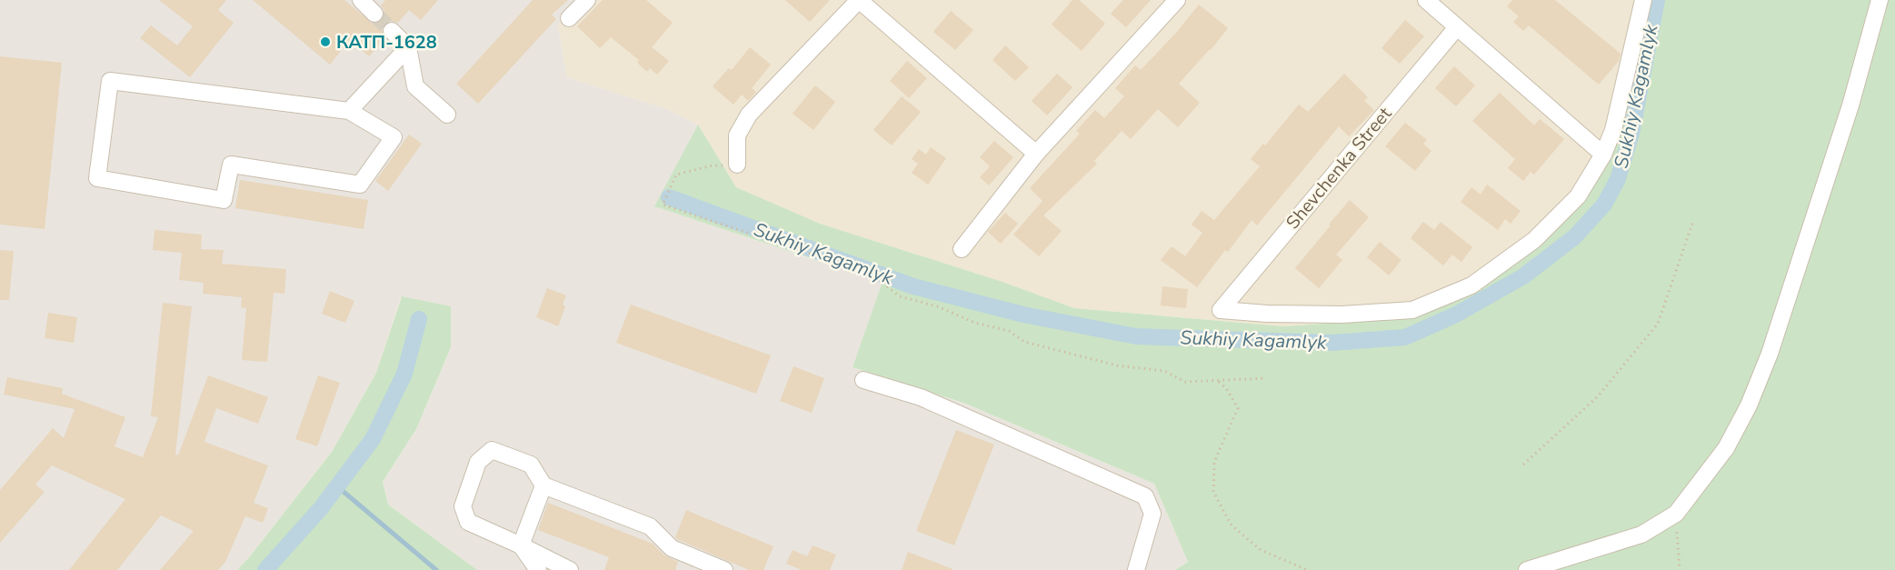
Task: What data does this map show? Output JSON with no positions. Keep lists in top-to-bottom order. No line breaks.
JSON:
{"streets":{"street":["Shevchenka Street"]},"water":["Sukhiy Kagamlyk"],"places":["КАТП-1628"]}
